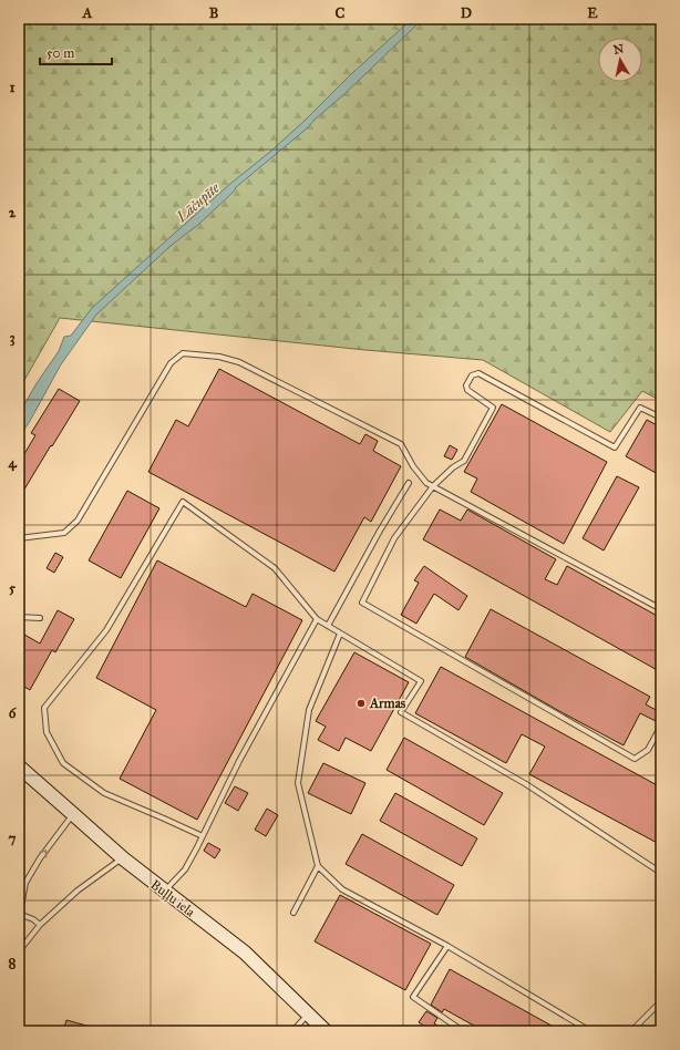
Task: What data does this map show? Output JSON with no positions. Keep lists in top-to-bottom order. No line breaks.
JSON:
{"streets":{"street":["Buļļu iela"]},"water":["Lāčupīte"],"places":["Armas"],"scale_bar":"50 m","north":"top","grid":{"columns":["A","B","C","D","E"],"rows":["1","2","3","4","5","6","7","8"]}}
